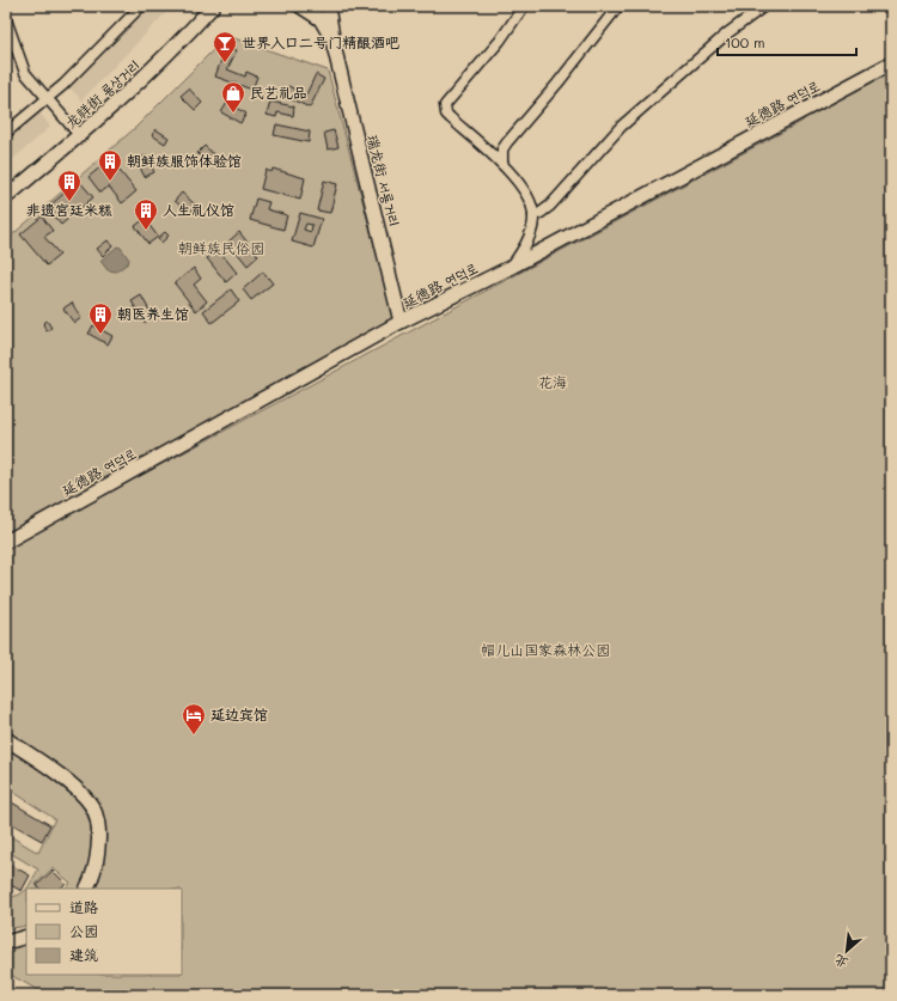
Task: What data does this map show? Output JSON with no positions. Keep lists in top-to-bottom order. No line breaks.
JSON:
{"streets":{"main road":["龙祥街 룡상거리","延德路 연덕로","瑞龙街 서룡거리"]},"crossings":[["延德路 연덕로","瑞龙街 서룡거리"]],"parks":["朝鲜族民俗园","花海","帽儿山国家森林公园"],"places":{"bar":["世界入口二号门精酿酒吧"],"shop":["民艺礼品"],"building":["朝鲜族服饰体验馆","非遗宫廷米糕","人生礼仪馆","朝医养生馆"],"hotel":["延边宾馆"]},"legend":["道路","公园","建筑"],"scale_bar":"100 m","north":"bottom left"}
